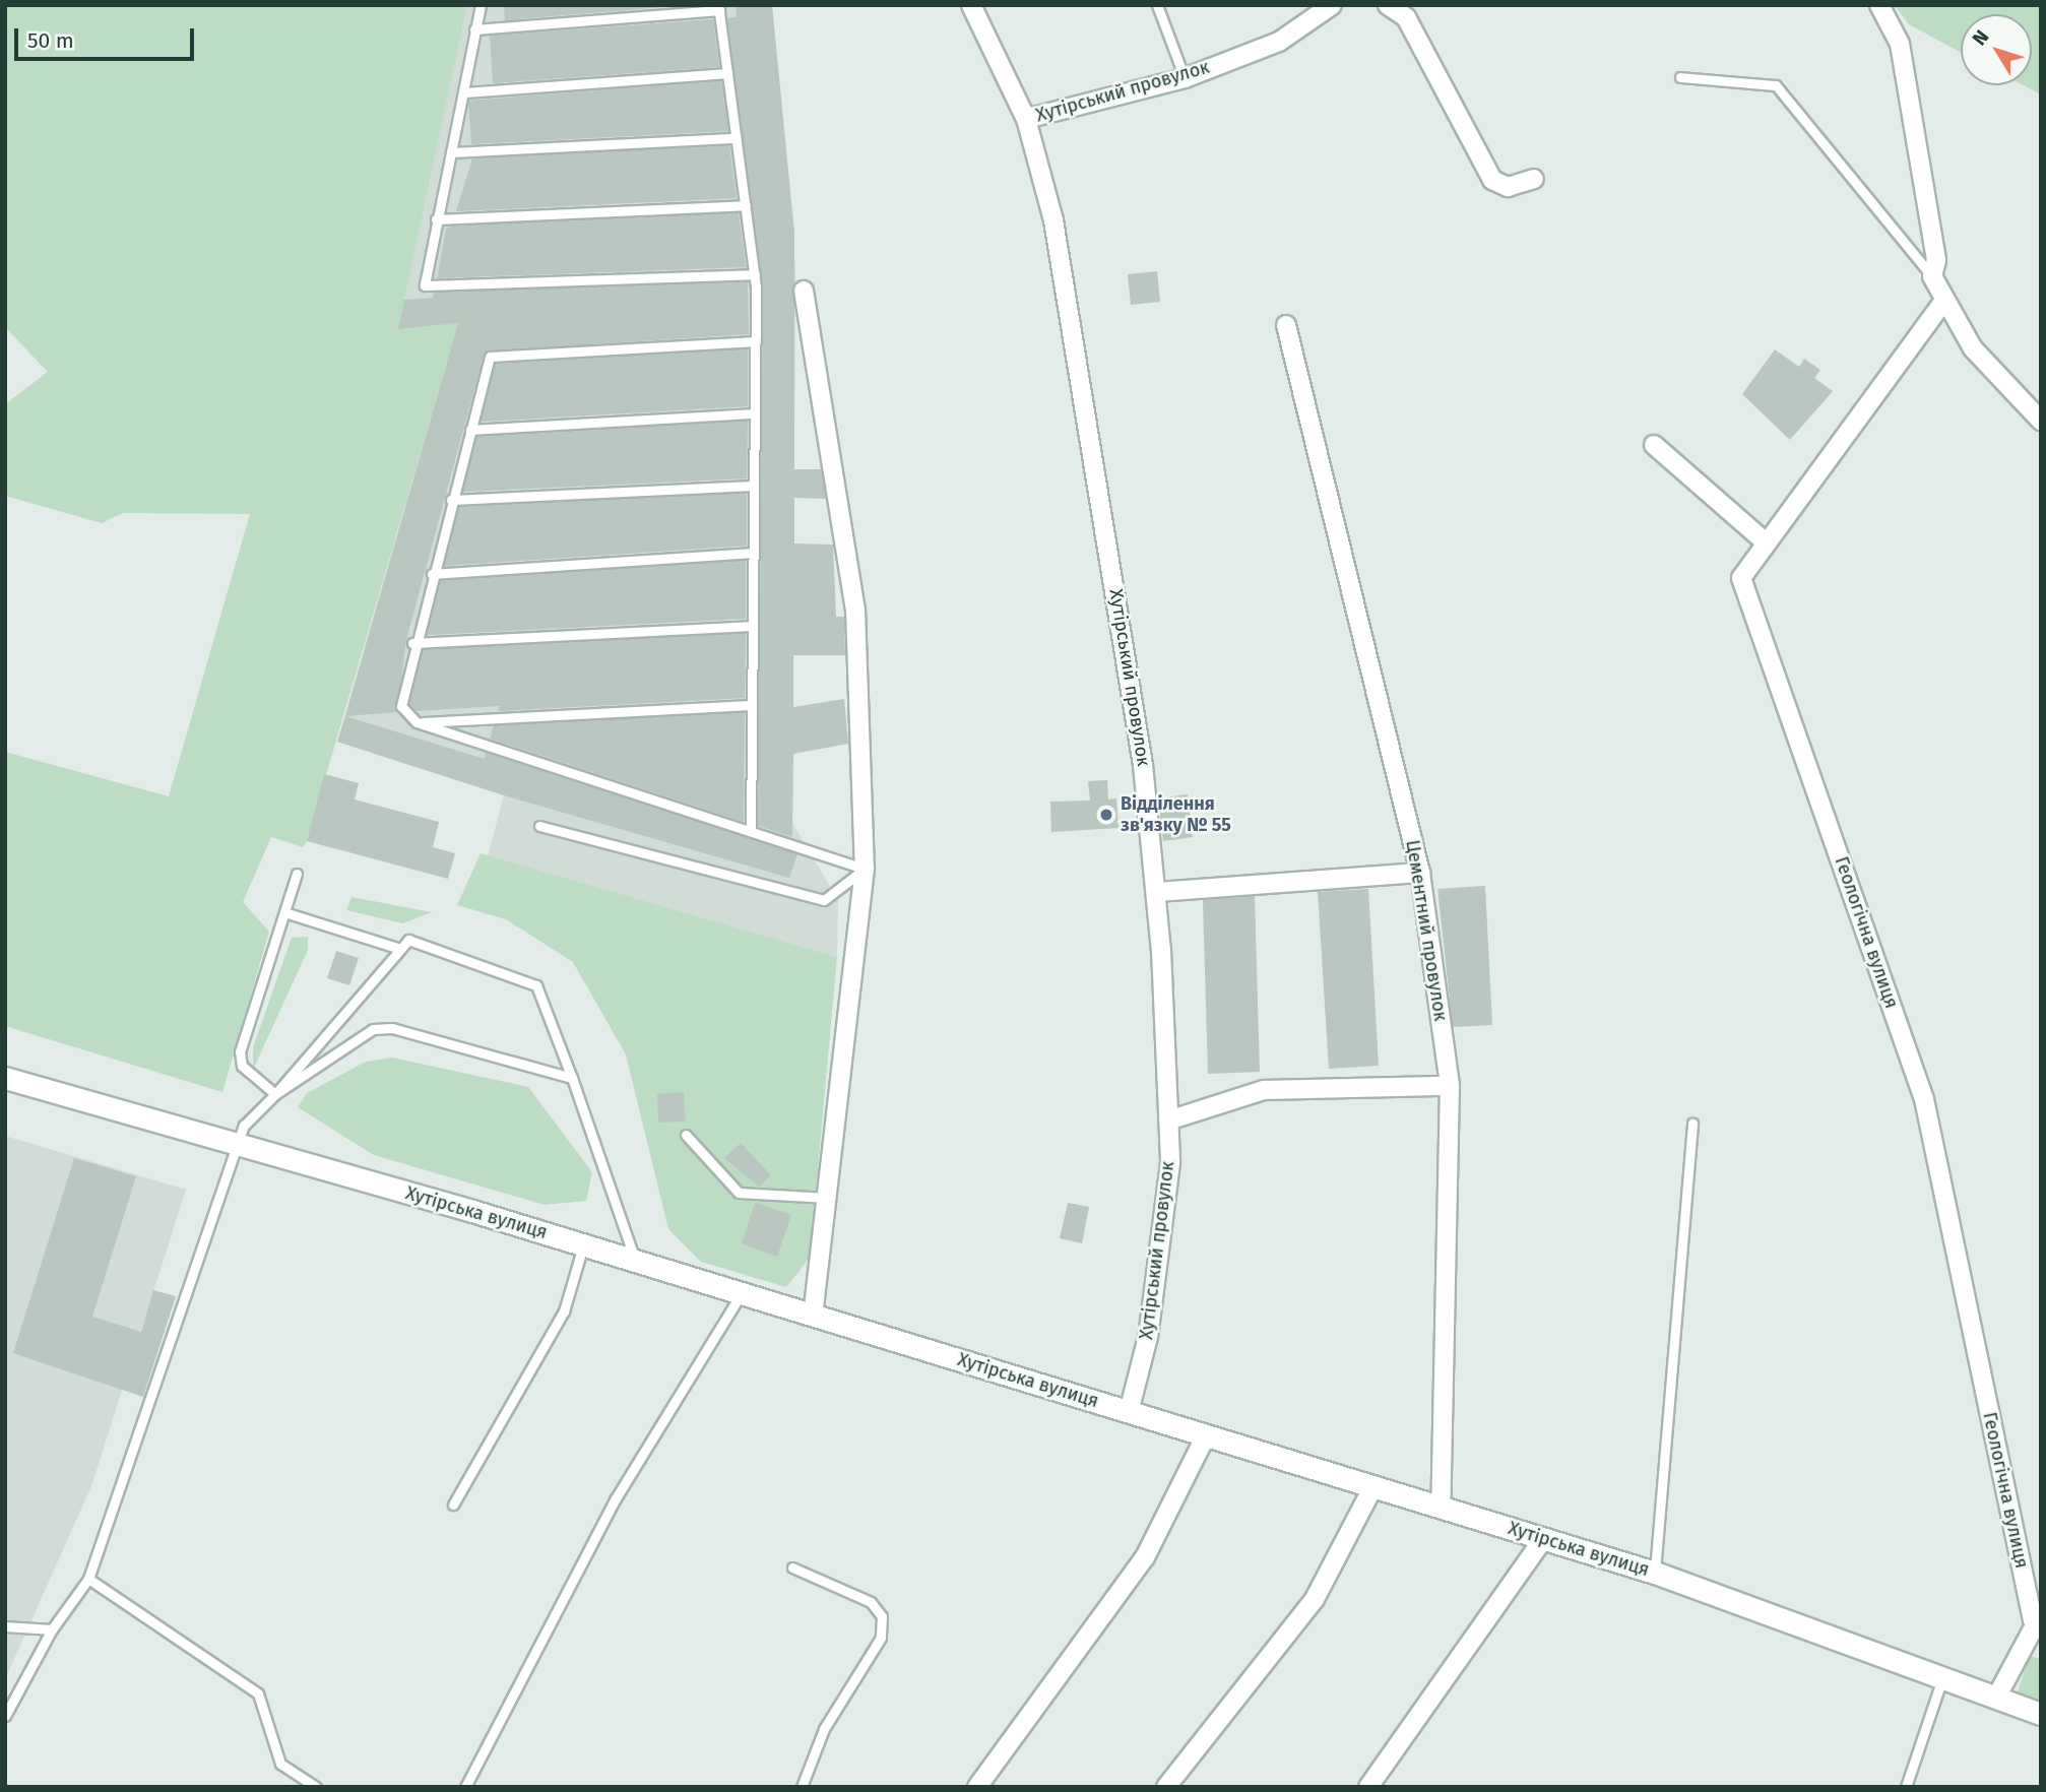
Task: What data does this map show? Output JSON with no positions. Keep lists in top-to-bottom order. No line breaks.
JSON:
{"streets":{"main road":["Хутірська вулиця"],"street":["Хутірський провулок","Цементний провулок","Геологічна вулиця"]},"crossings":[["Хутірський провулок","Хутірська вулиця"],["Цементний провулок","Хутірська вулиця"]],"places":["Відділення зв'язку № 55"],"scale_bar":"50 m","north":"top left"}
